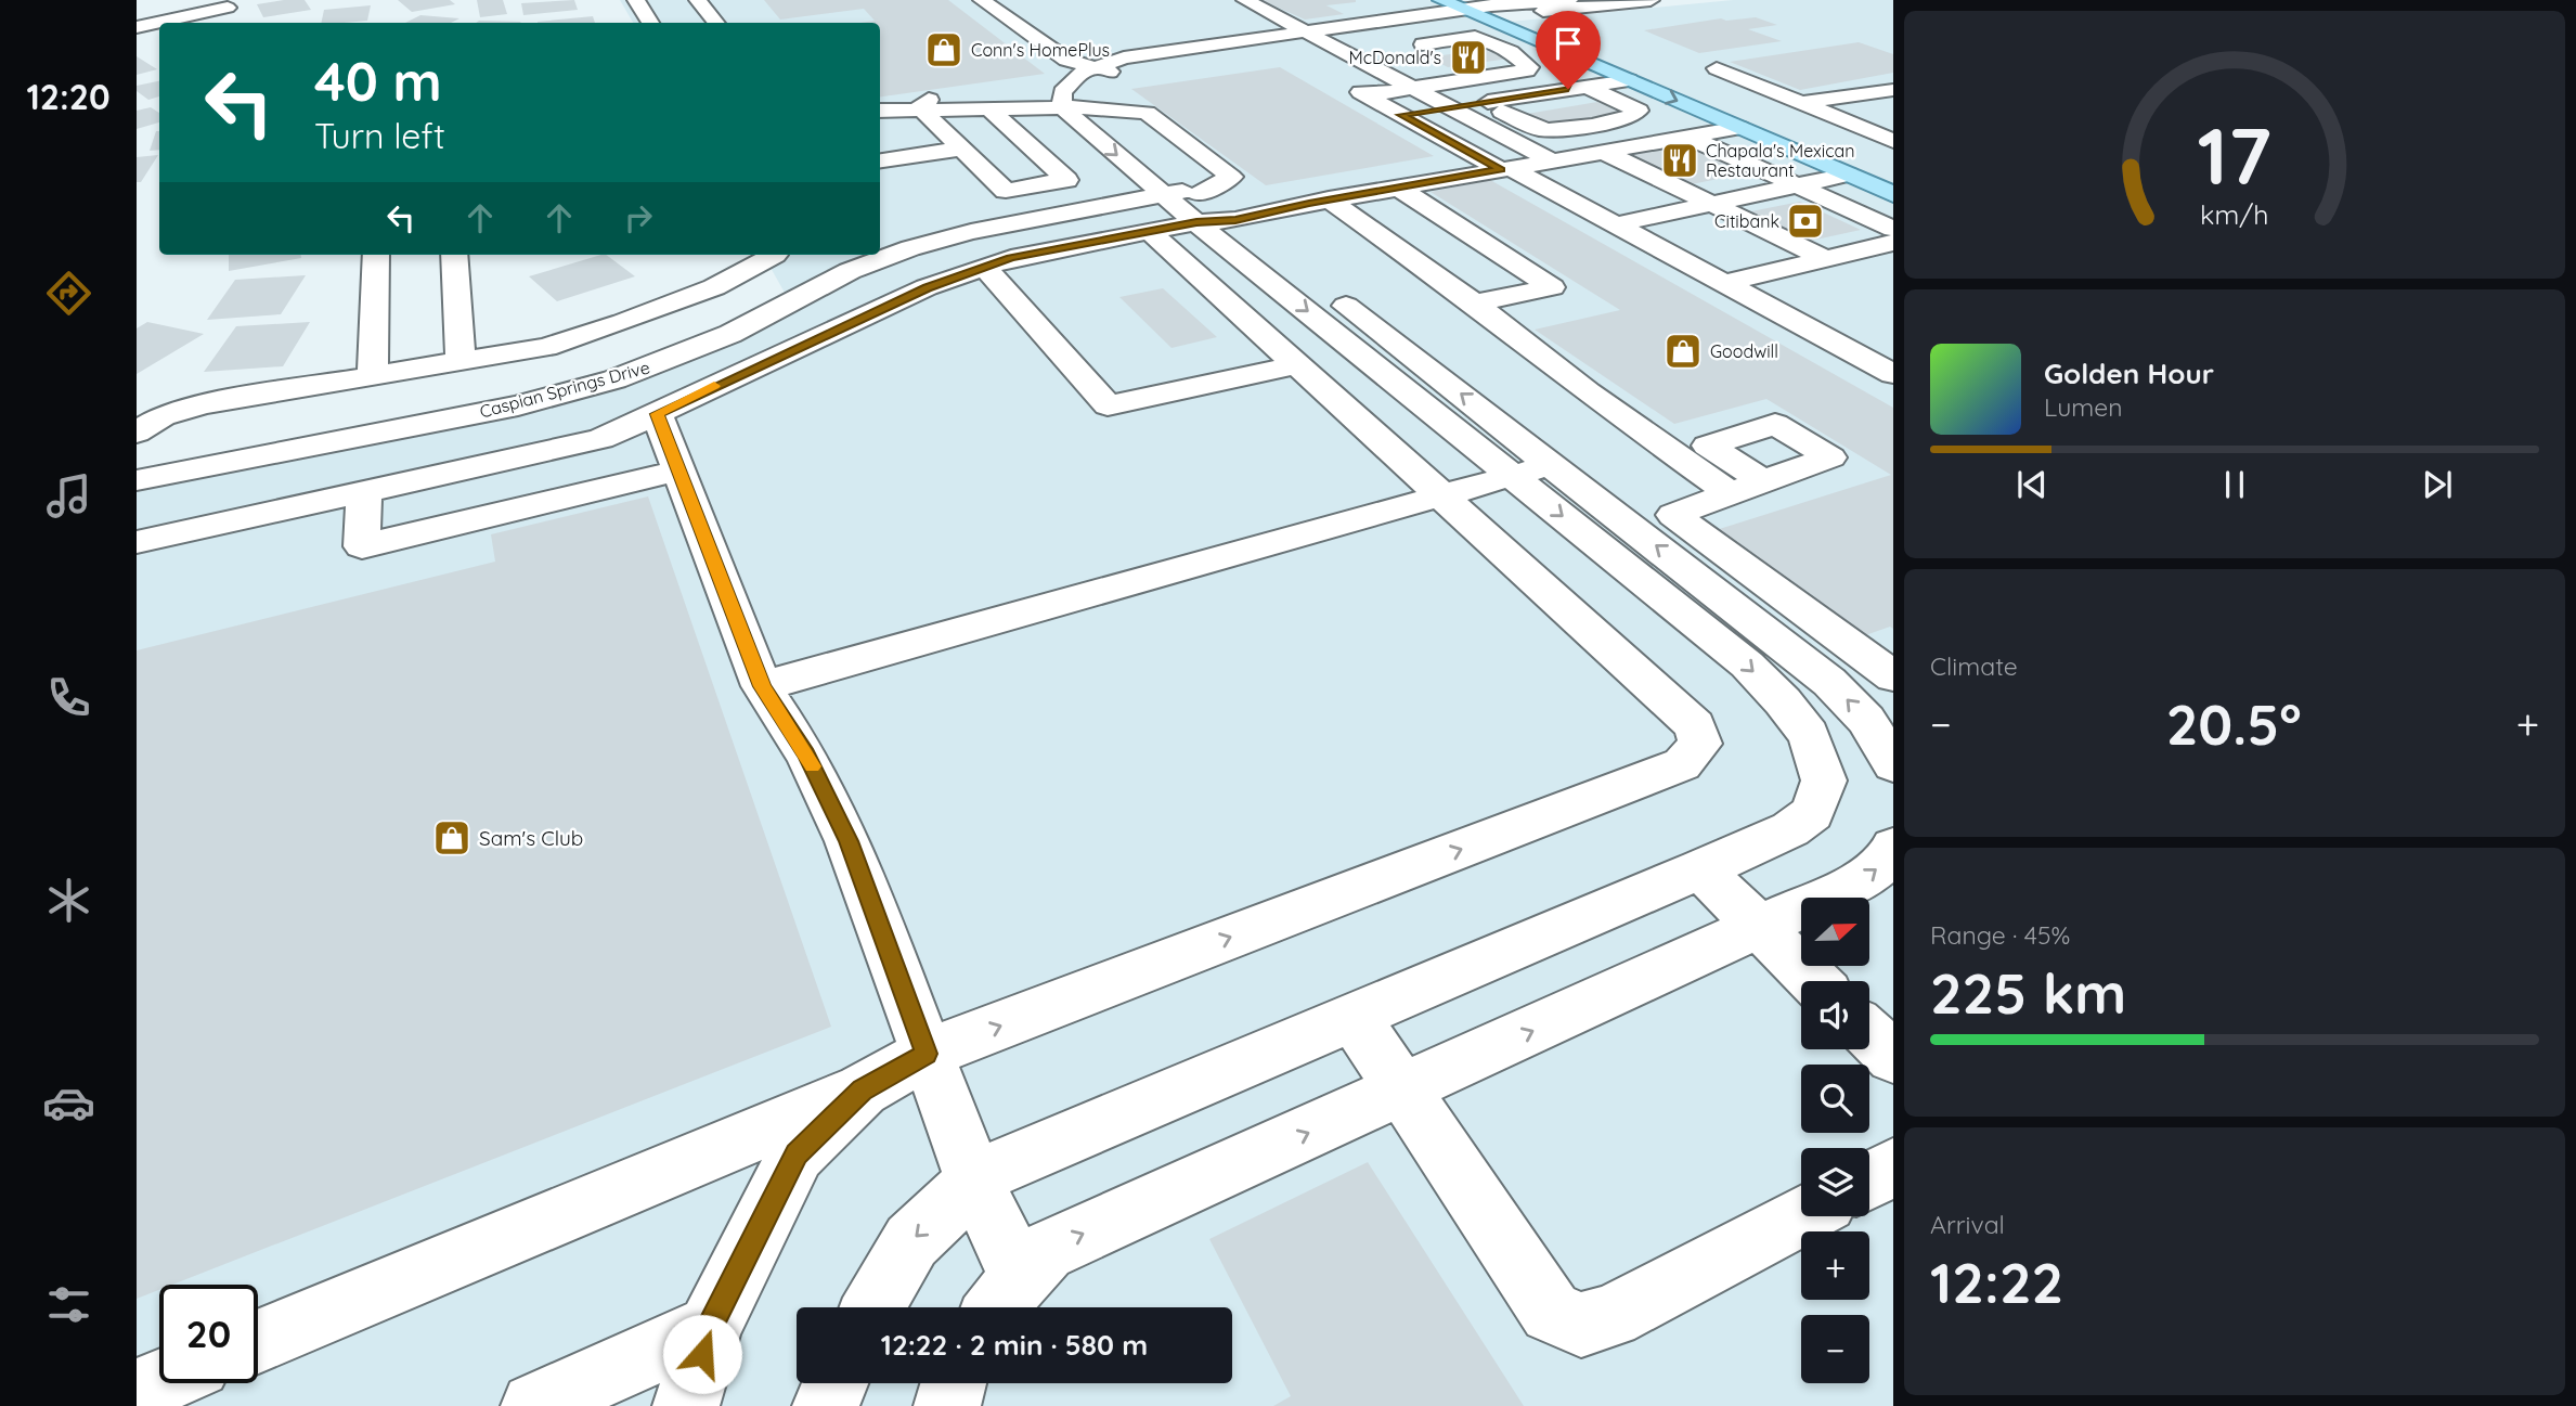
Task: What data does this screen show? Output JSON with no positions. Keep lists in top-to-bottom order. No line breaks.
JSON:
{"streets":{"street":["Caspian Springs Drive"]},"places":{"shop":["Conn's HomePlus","Goodwill","Sam's Club"],"restaurant":["McDonald's","Chapala's Mexican Restaurant"],"bank":["Citibank"]},"north":"right","page":{"tabs":"12:20","turn":["40 m","Turn left"],"song":["Golden Hour","Lumen"],"tile":["Climate",["Range · 45%","225 km"],["Arrival","12:22"]],"heat":["−","20.5°","+"],"map_buttons":["+","−"],"limit":"20","trip":"12:22 · 2 min · 580 m","gauge":["17","km/h"]}}
